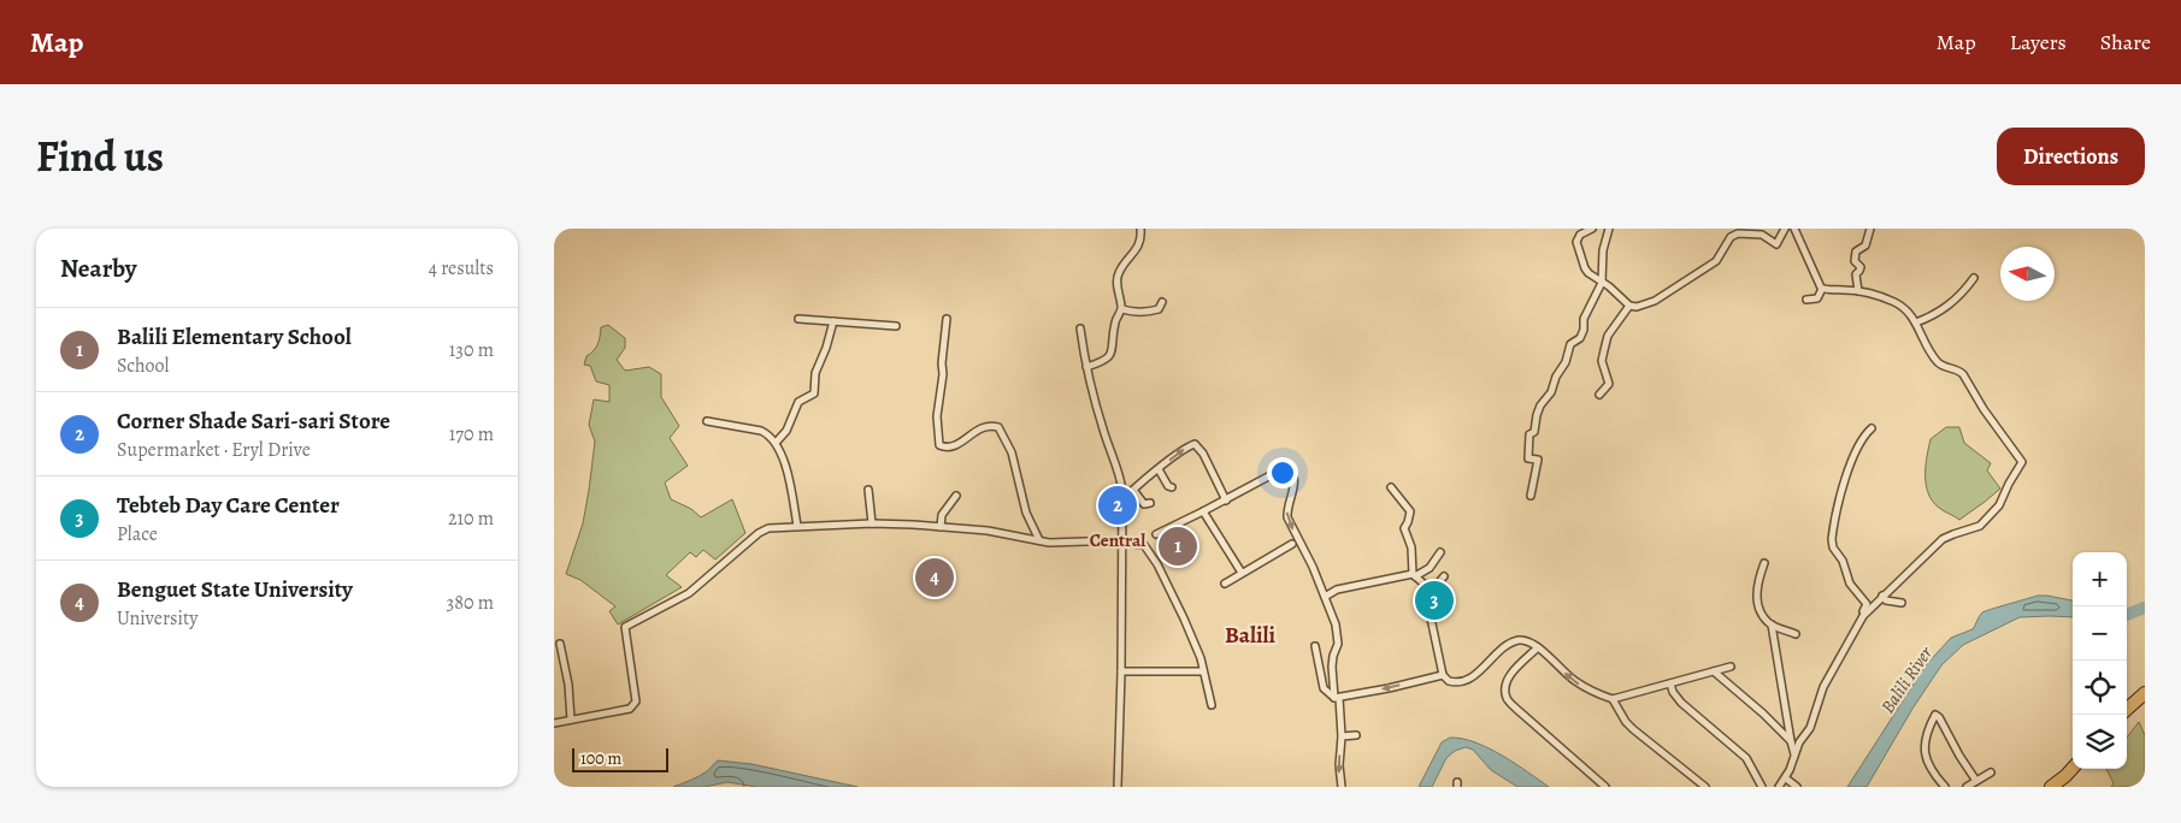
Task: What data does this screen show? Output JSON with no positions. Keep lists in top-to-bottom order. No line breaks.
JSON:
{"districts":["Central","Balili"],"water":["Balili River"],"scale_bar":"100 m","north":"left","page":{"header":"Map","nav":["Map","Layers","Share"],"title":"Find us","buttons":"Directions","heading":["Nearby","4 results"],"list":[{"mark":"1","name":"Balili Elementary School","note":"School","value":"130 m"},{"mark":"2","name":"Corner Shade Sari-sari Store","note":"Supermarket · Eryl Drive","value":"170 m"},{"mark":"3","name":"Tebteb Day Care Center","note":"Place","value":"210 m"},{"mark":"4","name":"Benguet State University","note":"University","value":"380 m"}],"pins":["2","1","4","3"],"map_buttons":["+","−"],"scale":"100 m"}}
